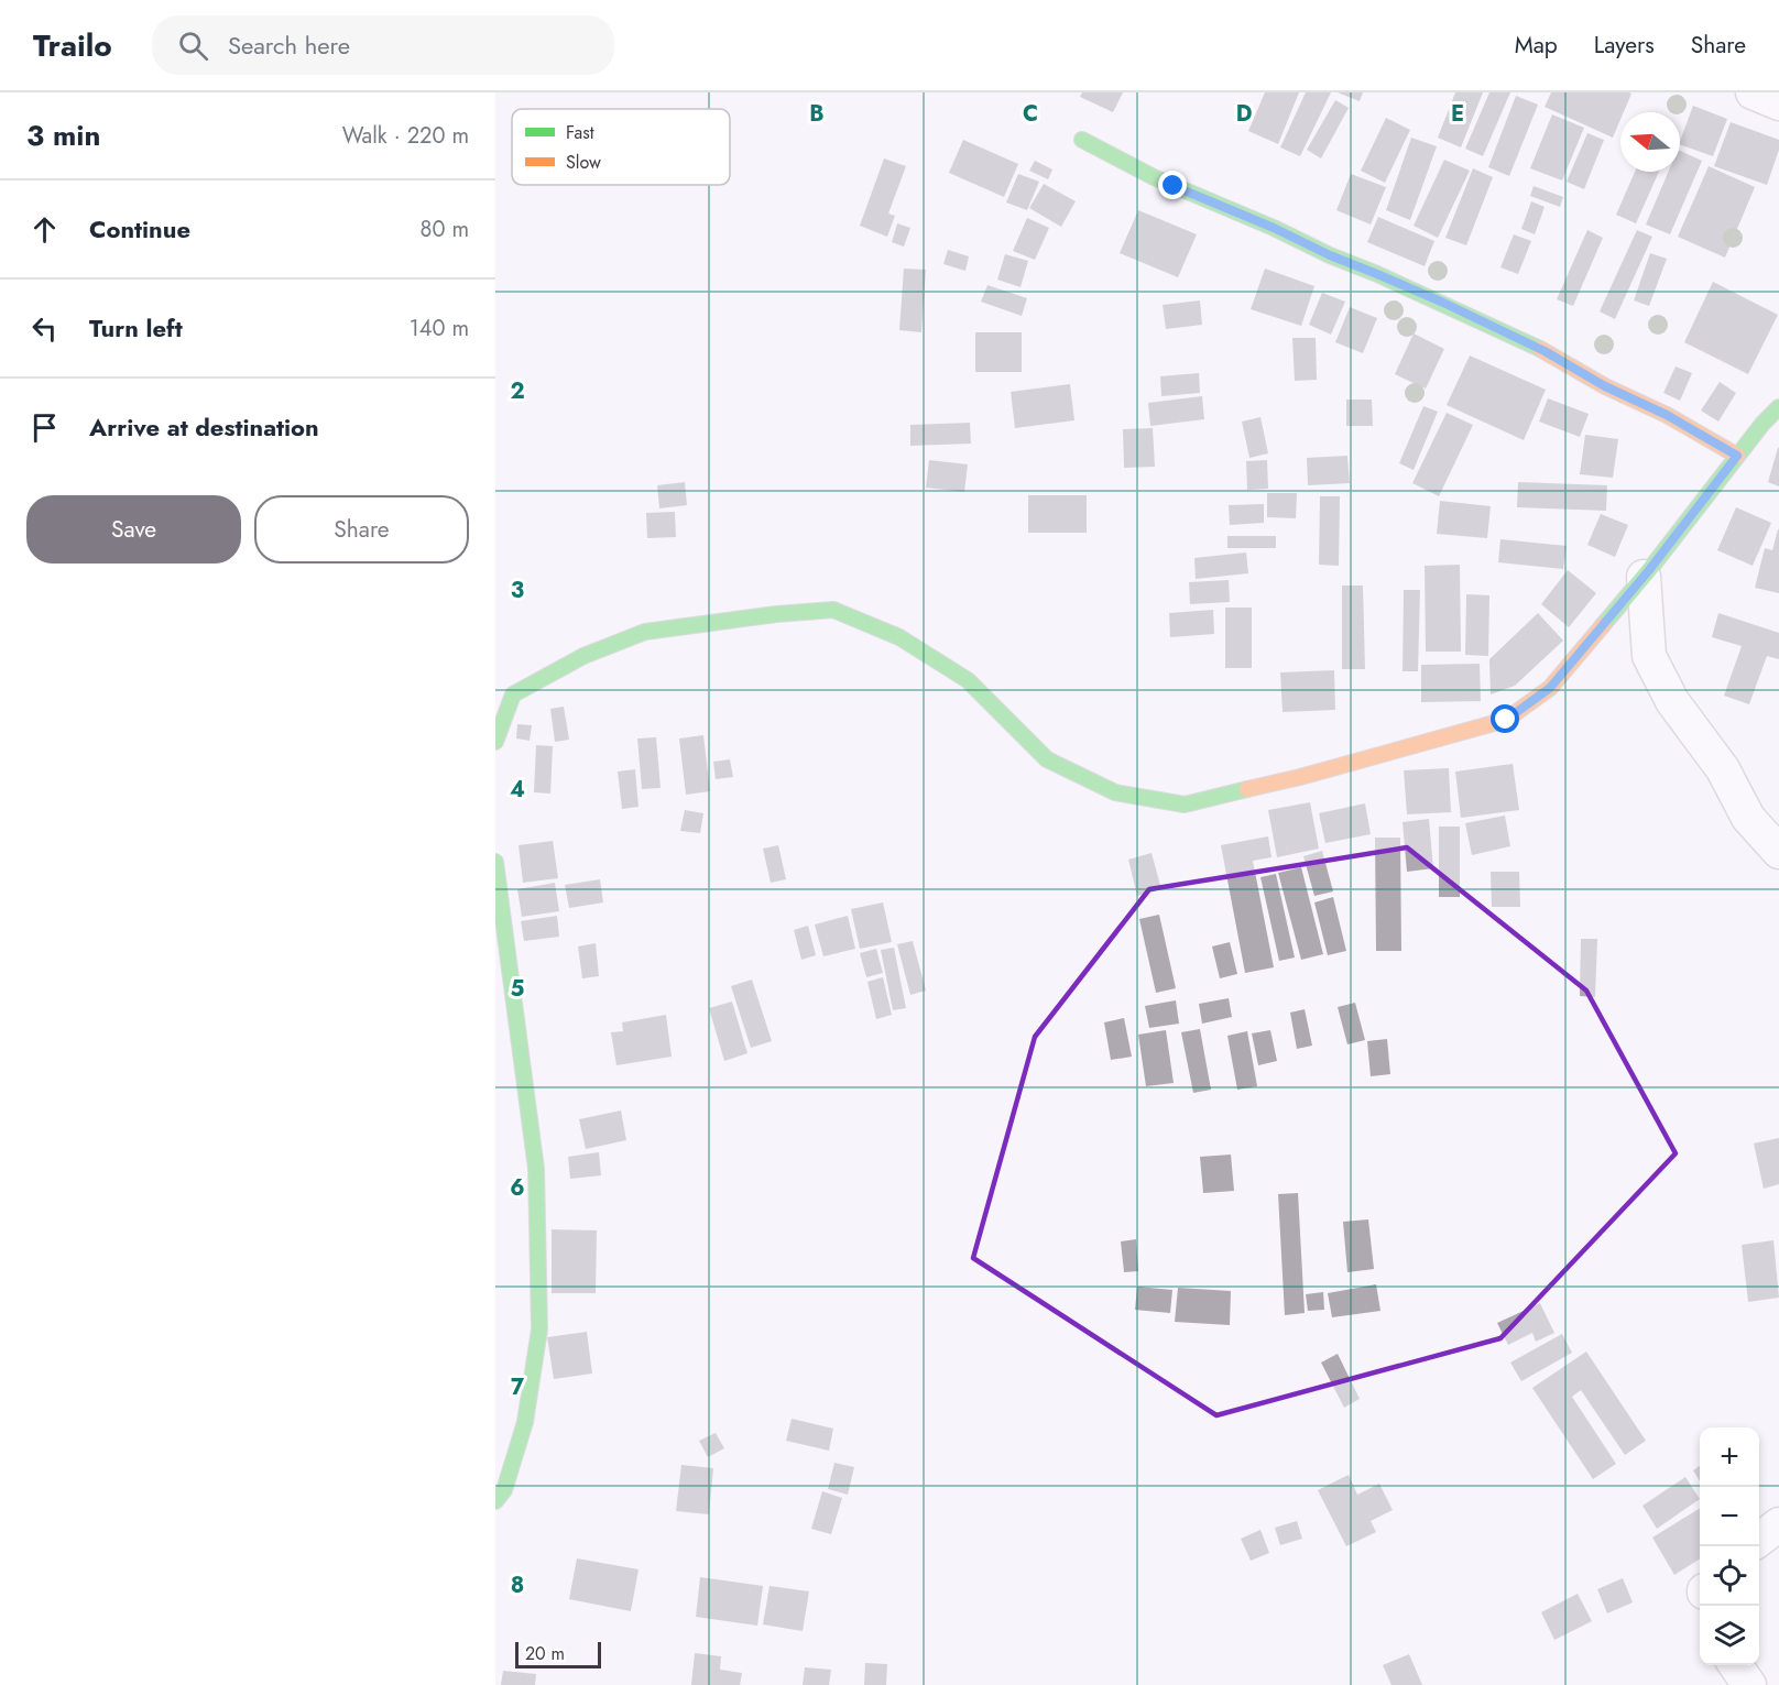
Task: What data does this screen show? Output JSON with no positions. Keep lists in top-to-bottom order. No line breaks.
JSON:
{"legend":["Fast","Slow"],"scale_bar":"20 m","north":"left","page":{"header":"Trailo","search":"Search here","nav":["Map","Layers","Share"],"heading":["3 min","Walk · 220 m"],"list":[["Continue","80 m"],["Turn left","140 m"],"Arrive at destination"],"buttons":["Save","Share"],"map_buttons":["+","−"],"scale":"20 m"},"grid":{"columns":["B","C","D","E"],"rows":["2","3","4","5","6","7","8"]}}
